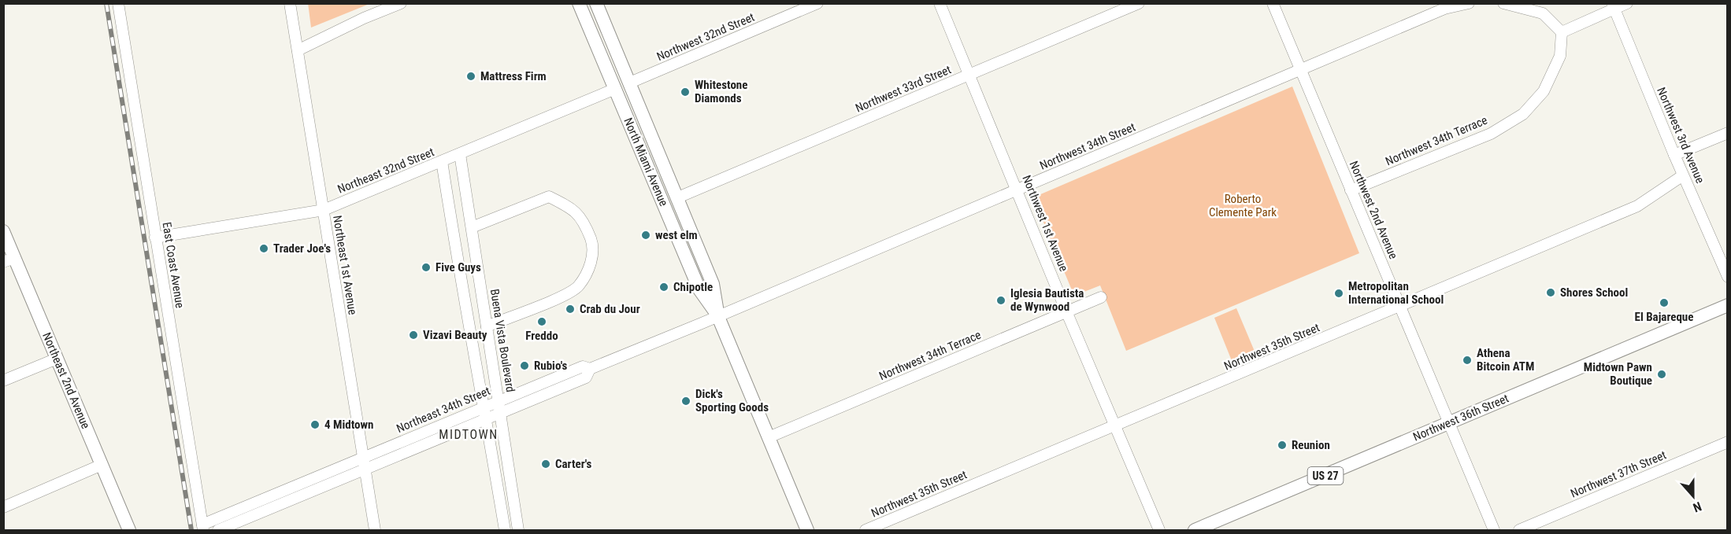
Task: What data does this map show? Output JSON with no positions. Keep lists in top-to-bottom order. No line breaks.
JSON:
{"streets":{"main road":["North Miami Avenue","Northeast 2nd Avenue","Northwest 36th Street","US 27"],"street":["Northwest 32nd Street","Northwest 33rd Street","Northwest 3rd Avenue","Northwest 34th Terrace","Northwest 34th Street","Northeast 32nd Street","Northwest 2nd Avenue","Northwest 1st Avenue","East Coast Avenue","Northeast 1st Avenue","Buena Vista Boulevard","Northwest 35th Street","Northeast 34th Street","Northwest 37th Street"]},"crossings":[["Northwest 32nd Street","North Miami Avenue"],["Northwest 33rd Street","North Miami Avenue"],["Northwest 33rd Street","Northwest 1st Avenue"],["Northwest 3rd Avenue","Northwest 35th Street"],["Northwest 34th Terrace","North Miami Avenue"],["Northwest 34th Terrace","Northwest 2nd Avenue"],["Northwest 34th Terrace","Northwest 1st Avenue"],["Northwest 34th Street","North Miami Avenue"],["Northwest 34th Street","Northwest 2nd Avenue"],["Northwest 34th Street","Northwest 1st Avenue"],["Northwest 34th Street","Northeast 34th Street"],["North Miami Avenue","Northeast 32nd Street"],["North Miami Avenue","Northeast 34th Street"],["Northeast 32nd Street","East Coast Avenue"],["Northeast 32nd Street","Northeast 1st Avenue"],["Northeast 32nd Street","Buena Vista Boulevard"],["Northwest 2nd Avenue","Northwest 35th Street"],["Northwest 2nd Avenue","Northwest 36th Street"],["Northwest 1st Avenue","Northwest 35th Street"],["East Coast Avenue","Northeast 34th Street"],["Northeast 1st Avenue","Northeast 34th Street"],["Buena Vista Boulevard","Northeast 34th Street"]],"districts":["MIDTOWN"],"parks":["Roberto Clemente Park"],"places":["Mattress Firm","Whitestone Diamonds","west elm","Trader Joe's","Five Guys","Chipotle","Shores School","Metropolitan International School","Iglesia Bautista de Wynwood","El Bajareque","Crab du Jour","Freddo","Vizavi Beauty","Athena Bitcoin ATM","Rubio's","Midtown Pawn Boutique","Dick's Sporting Goods","4 Midtown","Reunion","Carter's"],"north":"bottom"}
